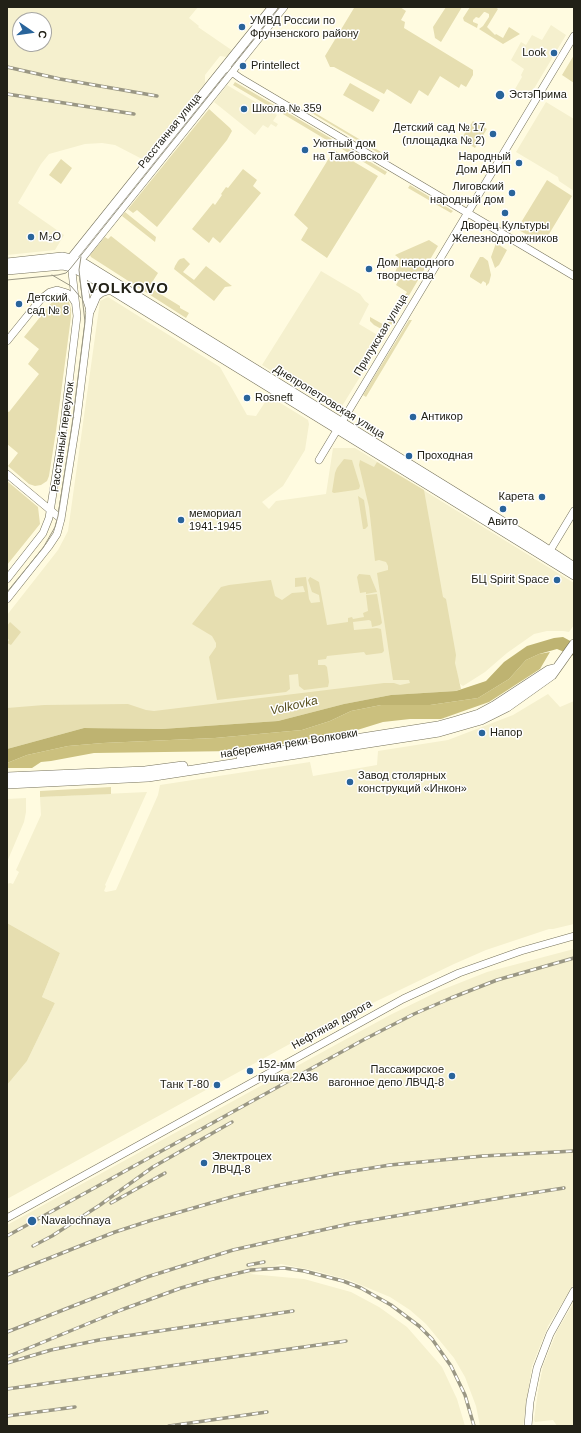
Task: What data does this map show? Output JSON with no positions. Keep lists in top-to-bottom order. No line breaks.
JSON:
{"streets":{"street":["Расстанная улица","Прилукская улица","Днепропетровская улица","Расстанный переулок","набережная реки Волковки","Нефтяная дорога"]},"crossings":[["Расстанная улица","Днепропетровская улица"],["Расстанная улица","Расстанный переулок"],["Прилукская улица","Днепропетровская улица"],["Днепропетровская улица","Расстанный переулок"]],"districts":["VOLKOVO"],"water":["Volkovka"],"places":["УМВД России по Фрунзенского району","Look","Printellect","ЭстэПрима","Школа № 359","Детский сад № 17 (площадка № 2)","Уютный дом на Тамбовской","Народный Дом АВИП","Лиговский народный дом","Дворец Культуры Железнодорожников","М₂O","Дом народного творчества","Детский сад № 8","Rosneft","Антикор","Проходная","Карета","Авито","мемориал 1941-1945","БЦ Spirit Space","Напор","Завод столярных конструкций «Инкон»","152-мм пушка 2А36","Пассажирское вагонное депо ЛВЧД-8","Танк Т-80","Электроцех ЛВЧД-8","Navalochnaya"],"north":"right"}
